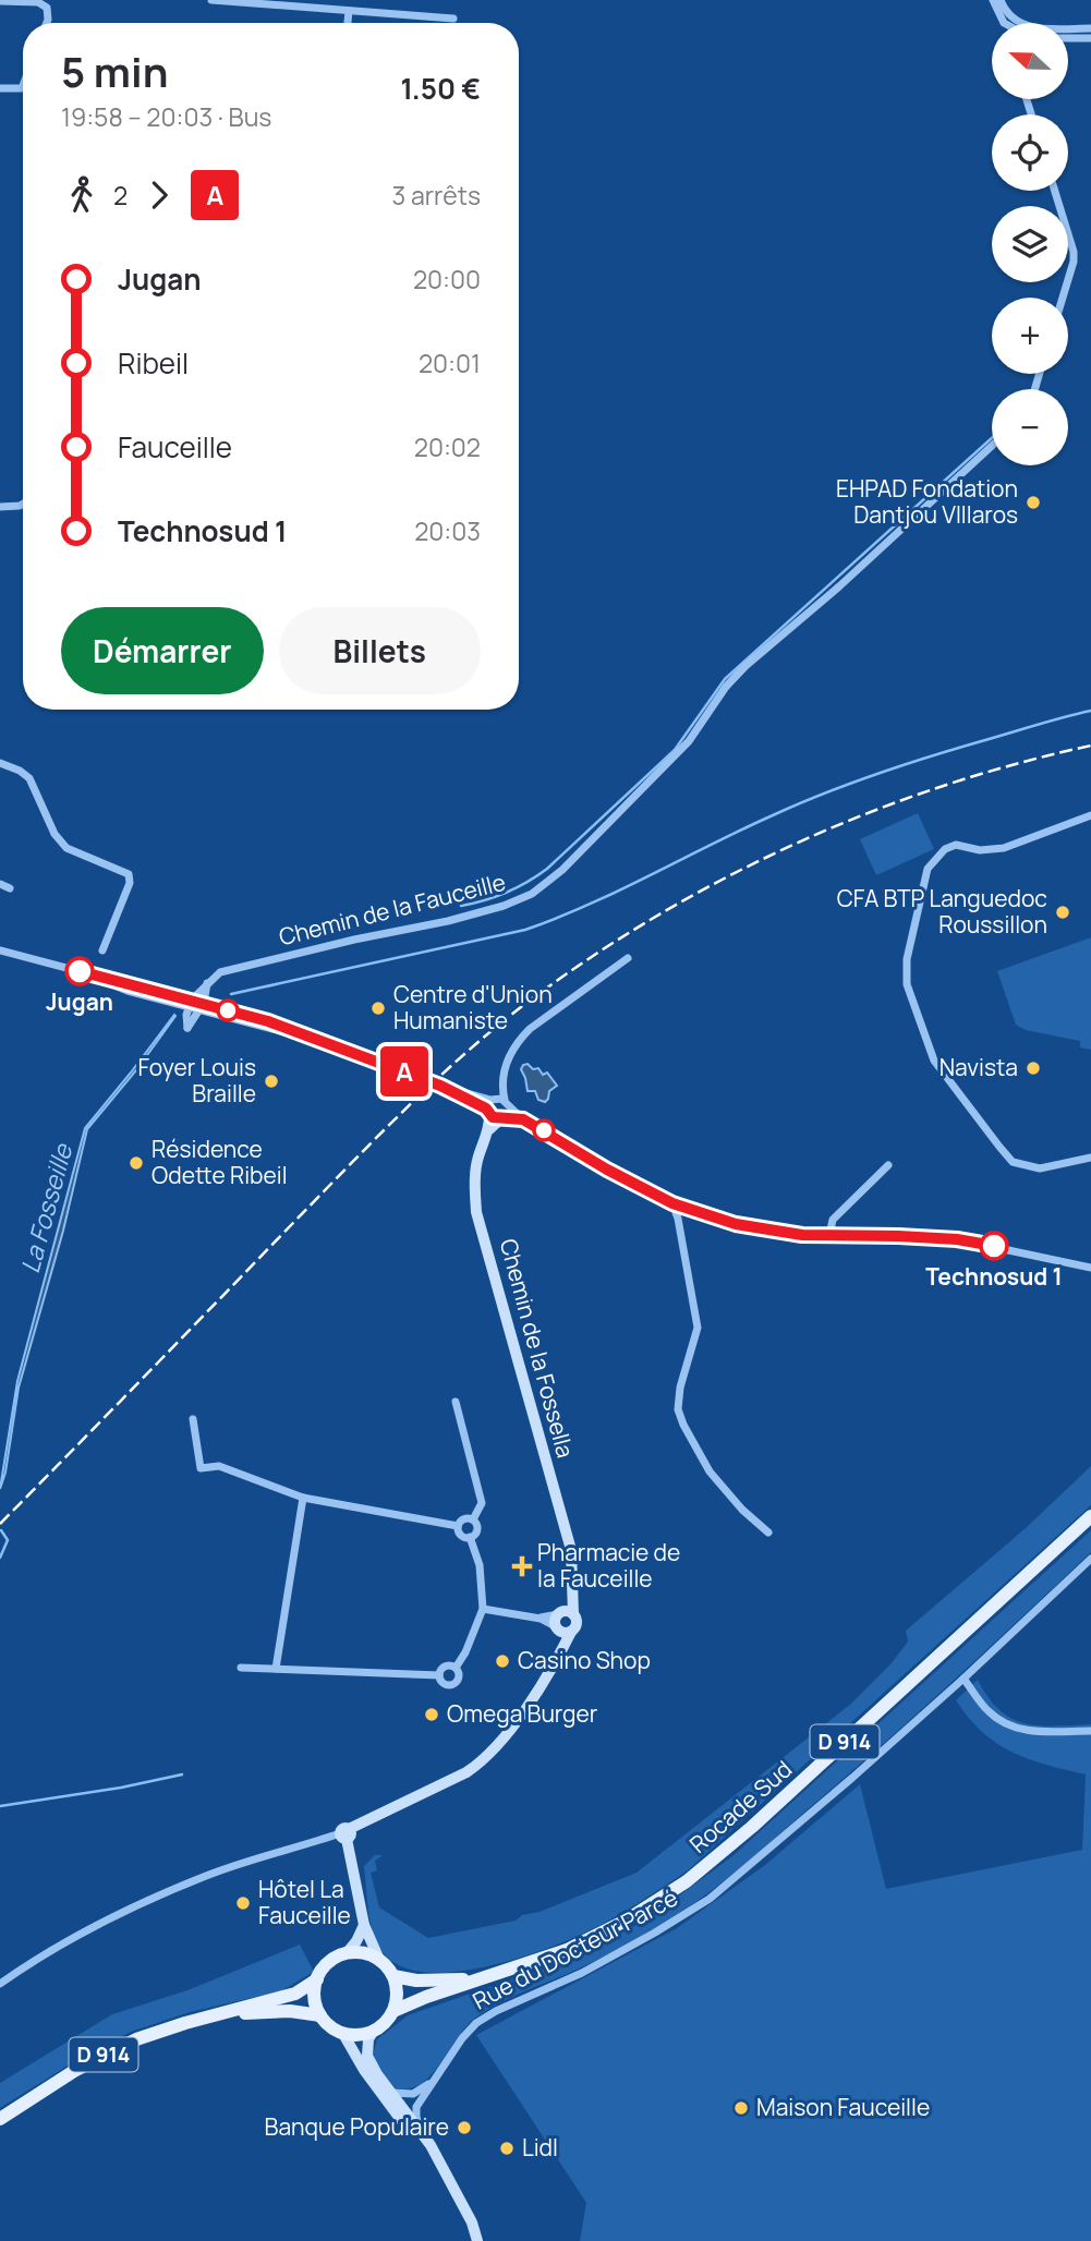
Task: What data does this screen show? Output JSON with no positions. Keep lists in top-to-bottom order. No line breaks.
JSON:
{"streets":{"main road":["D 914","Rocade Sud"],"street":["Chemin de la Fauceille","Chemin de la Fossella","Rue du Docteur Parcé"]},"crossings":[["D 914","Rocade Sud"]],"water":["La Fosseille"],"places":{"other":["EHPAD Fondation Dantjou VIllaros","CFA BTP Languedoc Roussillon","Jugan","Centre d'Union Humaniste","Navista","Foyer Louis Braille","Résidence Odette Ribeil","Technosud 1","Casino Shop","Omega Burger","Hôtel La Fauceille","Maison Fauceille","Banque Populaire","Lidl"],"health":["Pharmacie de la Fauceille"]},"lines":["bus line A"],"north":"left","page":{"on_map":"A","map_buttons":["+","−"],"heading":["5 min","19:58 – 20:03 · Bus","1.50 €"],"legs":["2","A","3 arrêts"],"list":[{"name":"Jugan","value":"20:00"},{"name":"Ribeil","value":"20:01"},{"name":"Fauceille","value":"20:02"},{"name":"Technosud 1","value":"20:03"}],"buttons":["Démarrer","Billets"]}}
